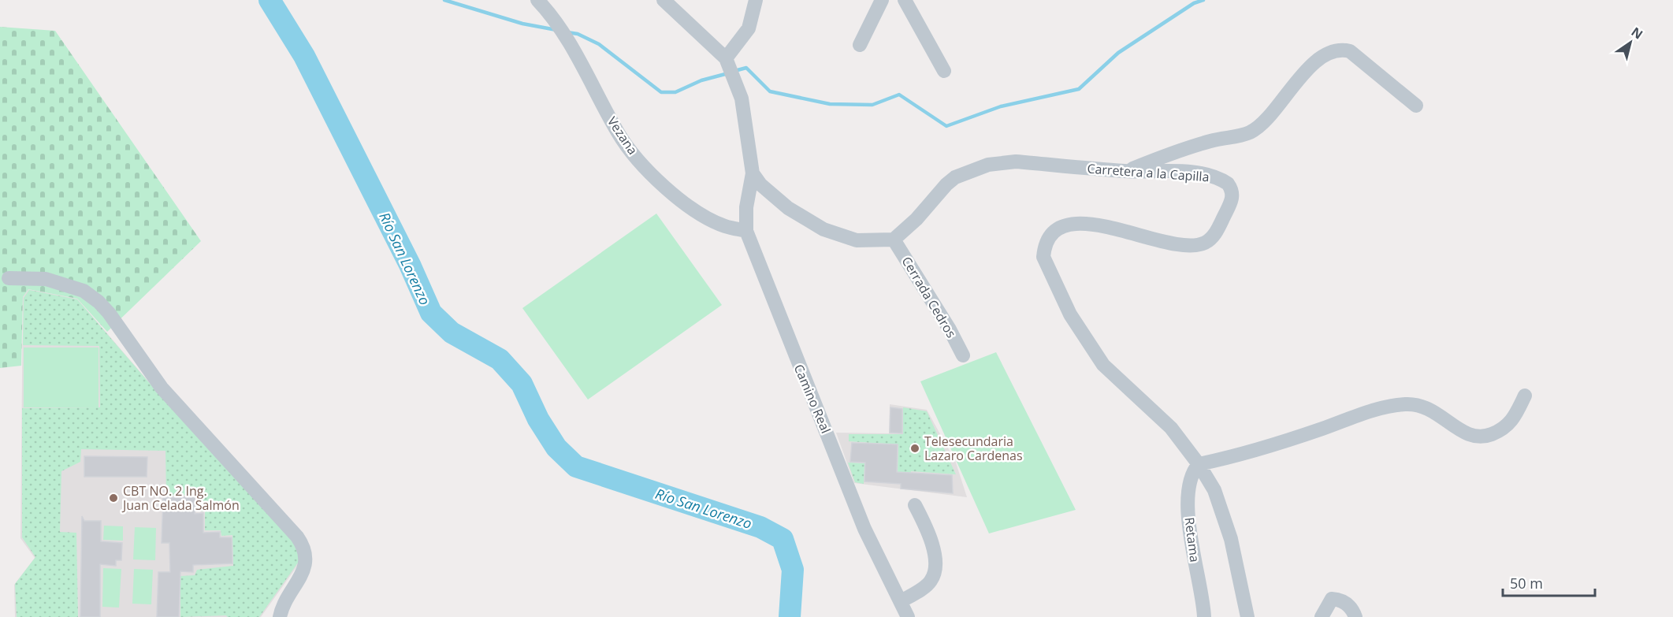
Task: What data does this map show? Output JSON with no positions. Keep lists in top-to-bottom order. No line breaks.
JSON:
{"streets":{"street":["Vezana","Carretera a la Capilla","Cerrada Cedros","Camino Real","Retama"]},"crossings":[["Vezana","Camino Real"],["Carretera a la Capilla","Cerrada Cedros"],["Carretera a la Capilla","Retama"]],"water":["Río San Lorenzo"],"places":["Telesecundaria Lazaro Cardenas","CBT NO. 2 Ing. Juan Celada Salmón"],"scale_bar":"50 m","north":"top right"}
